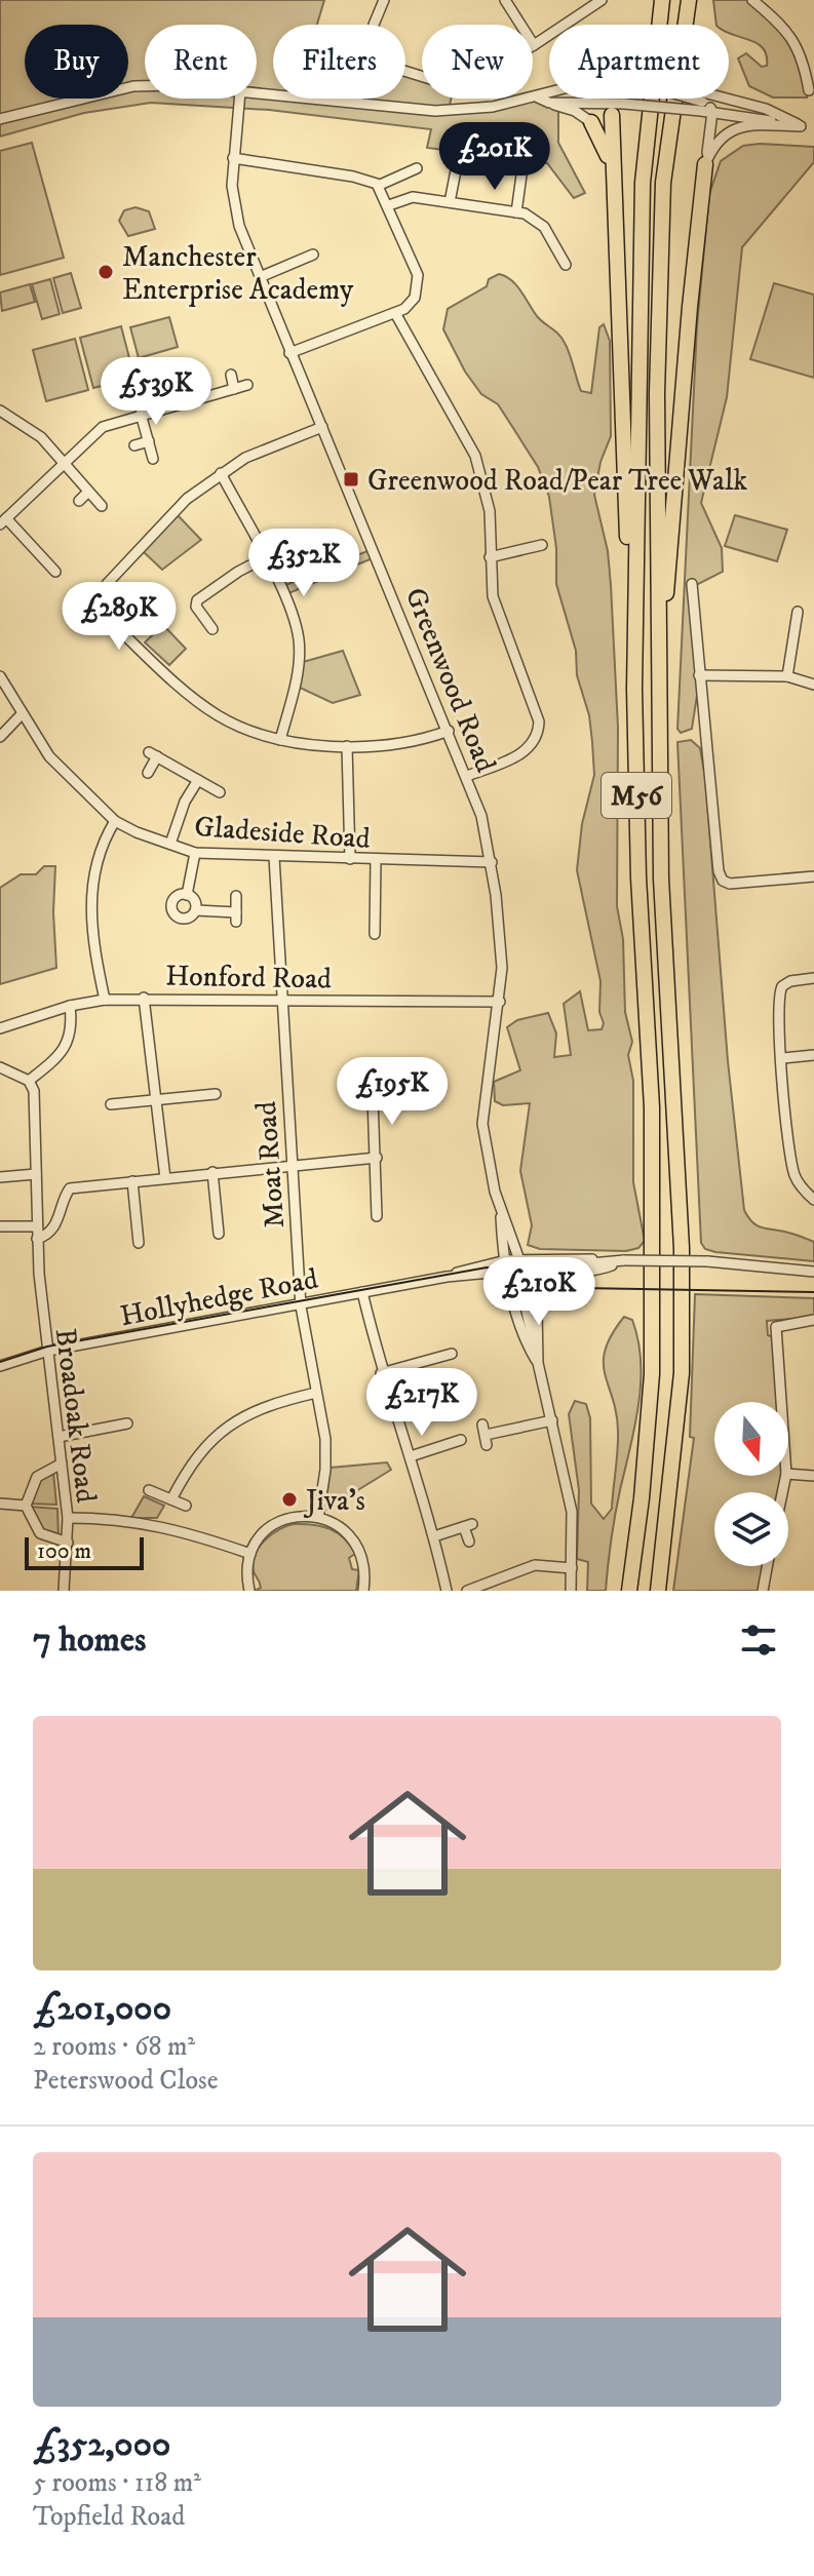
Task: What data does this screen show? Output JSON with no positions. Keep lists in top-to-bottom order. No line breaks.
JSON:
{"streets":{"highway":["M56"],"street":["Greenwood Road","Gladeside Road","Honford Road","Moat Road","Hollyhedge Road","Broadoak Road"]},"crossings":[["Greenwood Road","Gladeside Road"],["Greenwood Road","Honford Road"],["Greenwood Road","Hollyhedge Road"],["Gladeside Road","Moat Road"],["Honford Road","Moat Road"],["Moat Road","Hollyhedge Road"],["Hollyhedge Road","Broadoak Road"]],"places":{"other":["Manchester Enterprise Academy","Jiva's"],"transit":["Greenwood Road/Pear Tree Walk"]},"scale_bar":"100 m","north":"bottom","page":{"chip":["Buy","Rent","Filters","New","Apartment"],"price":["£201K","£539K","£352K","£289K","£195K","£210K","£217K"],"scale":"100 m","heading":"7 homes","list":[{"name":"£201,000","note":"2 rooms · 68 m² · Peterswood Close"},{"name":"£352,000","note":"5 rooms · 118 m² · Topfield Road"}]}}
